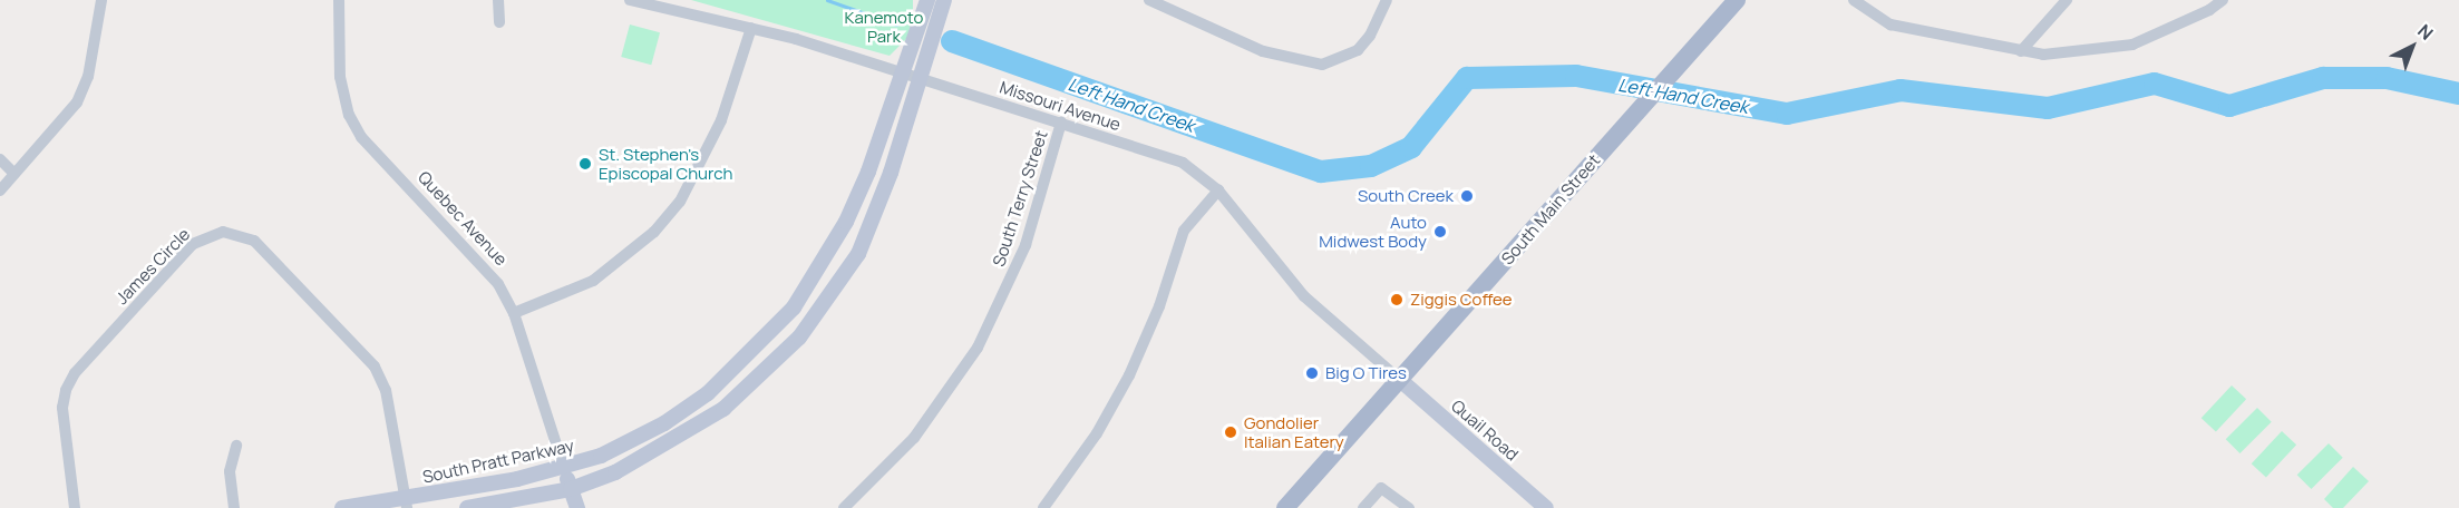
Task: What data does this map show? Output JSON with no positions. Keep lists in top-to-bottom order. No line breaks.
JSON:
{"streets":{"main road":["South Main Street"],"street":["Missouri Avenue","South Terry Street","Quebec Avenue","James Circle","Quail Road","South Pratt Parkway"]},"crossings":[["Missouri Avenue","South Terry Street"],["Missouri Avenue","South Main Street"],["Missouri Avenue","Quail Road"],["Missouri Avenue","South Pratt Parkway"],["South Main Street","Quail Road"],["Quebec Avenue","South Pratt Parkway"],["James Circle","South Pratt Parkway"]],"water":["Left Hand Creek"],"parks":["Kanemoto Park"],"places":["St. Stephen's Episcopal Church","South Creek","Auto Midwest Body","Ziggis Coffee","Big O Tires","Gondolier Italian Eatery"],"north":"top right"}
